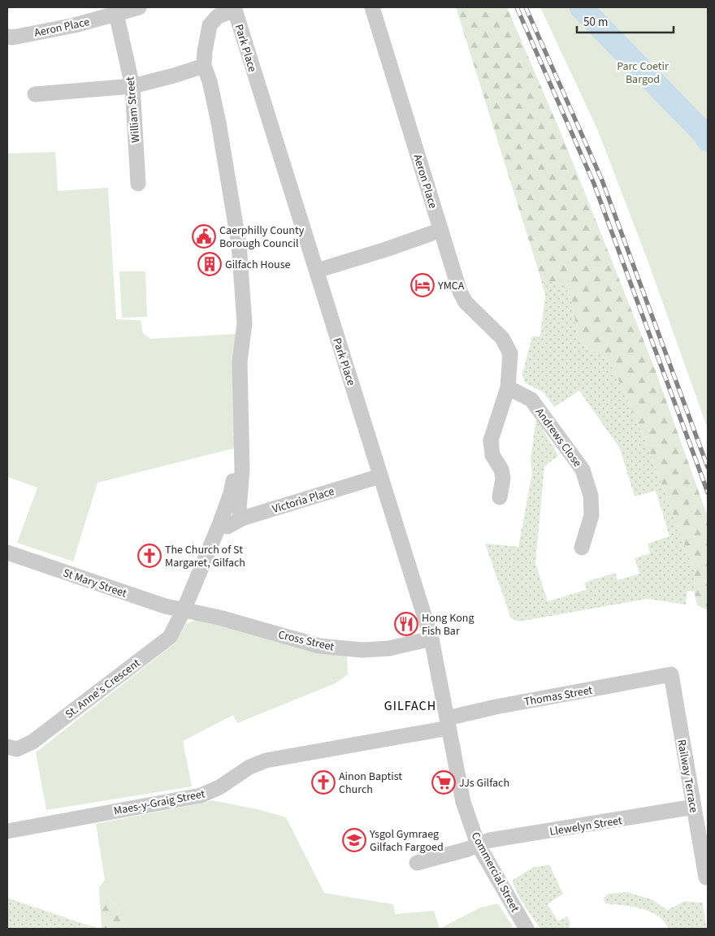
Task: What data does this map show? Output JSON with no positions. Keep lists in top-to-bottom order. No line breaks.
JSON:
{"streets":{"street":["Aeron Place","Park Place","William Street","Andrews Close","Victoria Place","St Mary Street","Cross Street","St. Anne's Crescent","Thomas Street","Railway Terrace","Maes-y-Graig Street","Llewelyn Street","Commercial Street"]},"crossings":[["Aeron Place","William Street"],["Park Place","Victoria Place"],["Park Place","Cross Street"],["Park Place","Thomas Street"],["Park Place","Maes-y-Graig Street"],["Park Place","Commercial Street"],["St Mary Street","Cross Street"],["St Mary Street","St. Anne's Crescent"],["Cross Street","St. Anne's Crescent"],["Thomas Street","Railway Terrace"],["Thomas Street","Maes-y-Graig Street"],["Thomas Street","Commercial Street"],["Railway Terrace","Llewelyn Street"],["Maes-y-Graig Street","Commercial Street"],["Llewelyn Street","Commercial Street"]],"districts":["GILFACH"],"parks":["Parc Coetir Bargod"],"places":{"public building":["Caerphilly County Borough Council"],"building":["Gilfach House"],"hotel":["YMCA"],"church":["The Church of St Margaret, Gilfach","Ainon Baptist Church"],"restaurant":["Hong Kong Fish Bar"],"supermarket":["JJs Gilfach"],"school or university":["Ysgol Gymraeg Gilfach Fargoed"]},"scale_bar":"50 m"}
